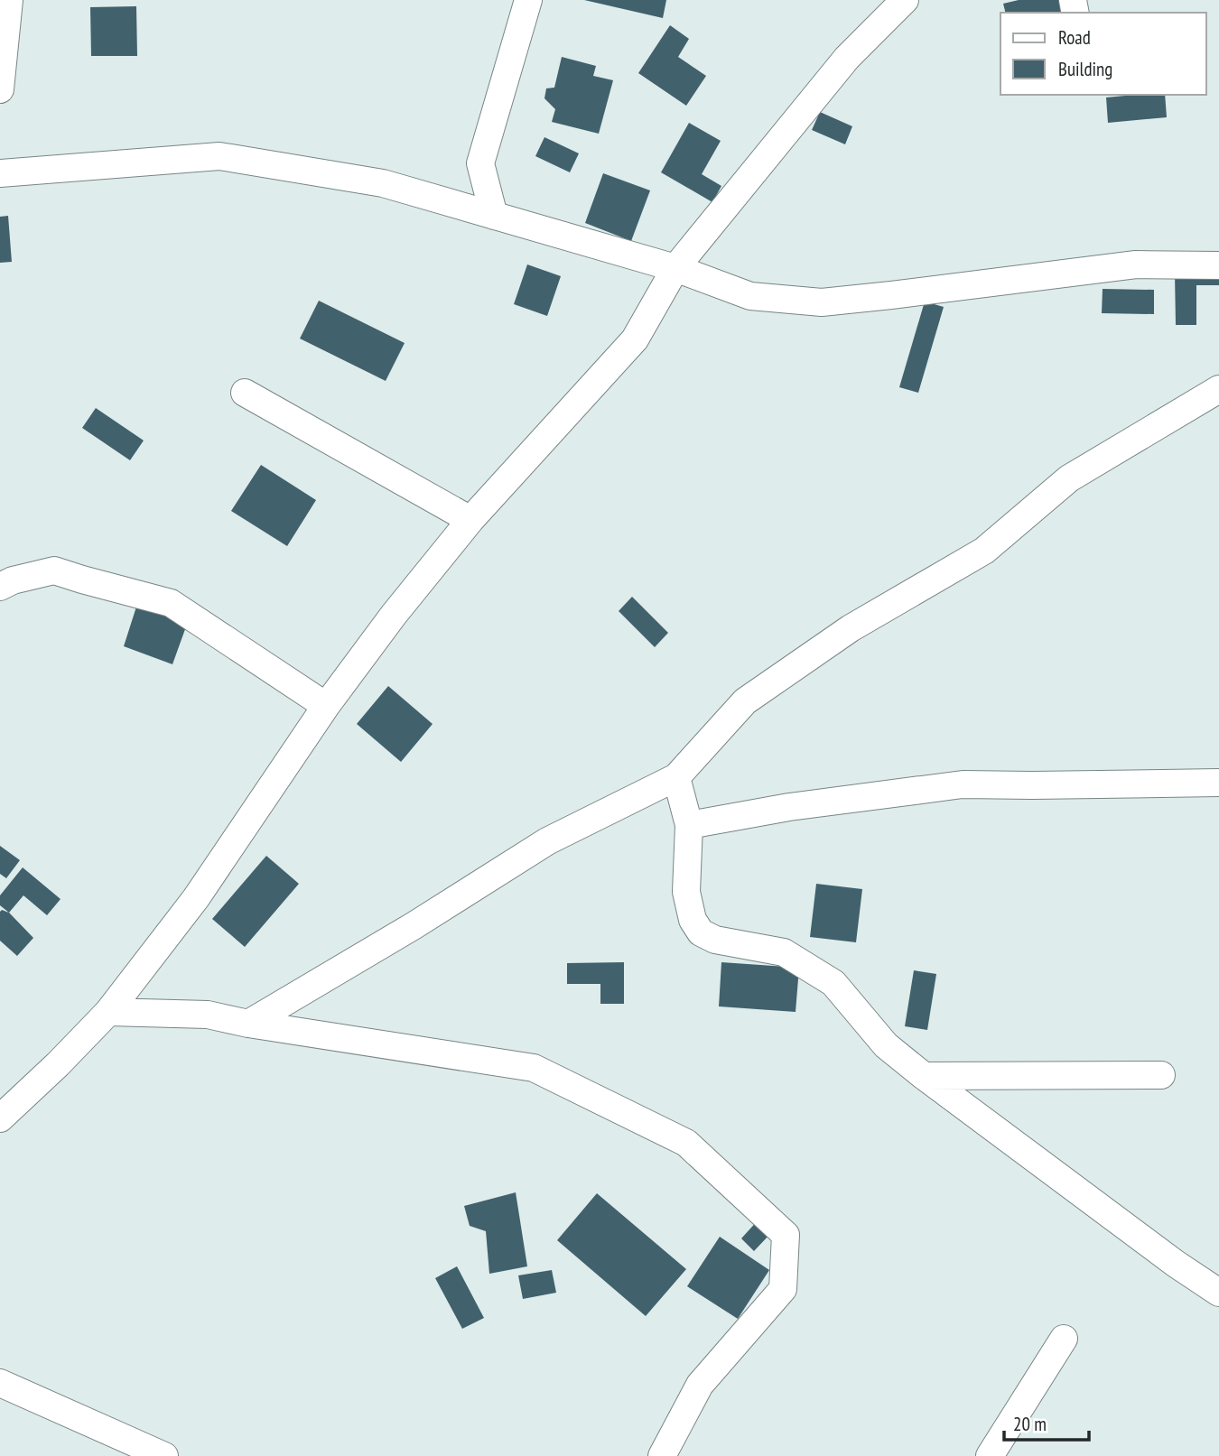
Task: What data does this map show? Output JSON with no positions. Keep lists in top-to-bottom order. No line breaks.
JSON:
{"legend":["Road","Building"],"scale_bar":"20 m"}
